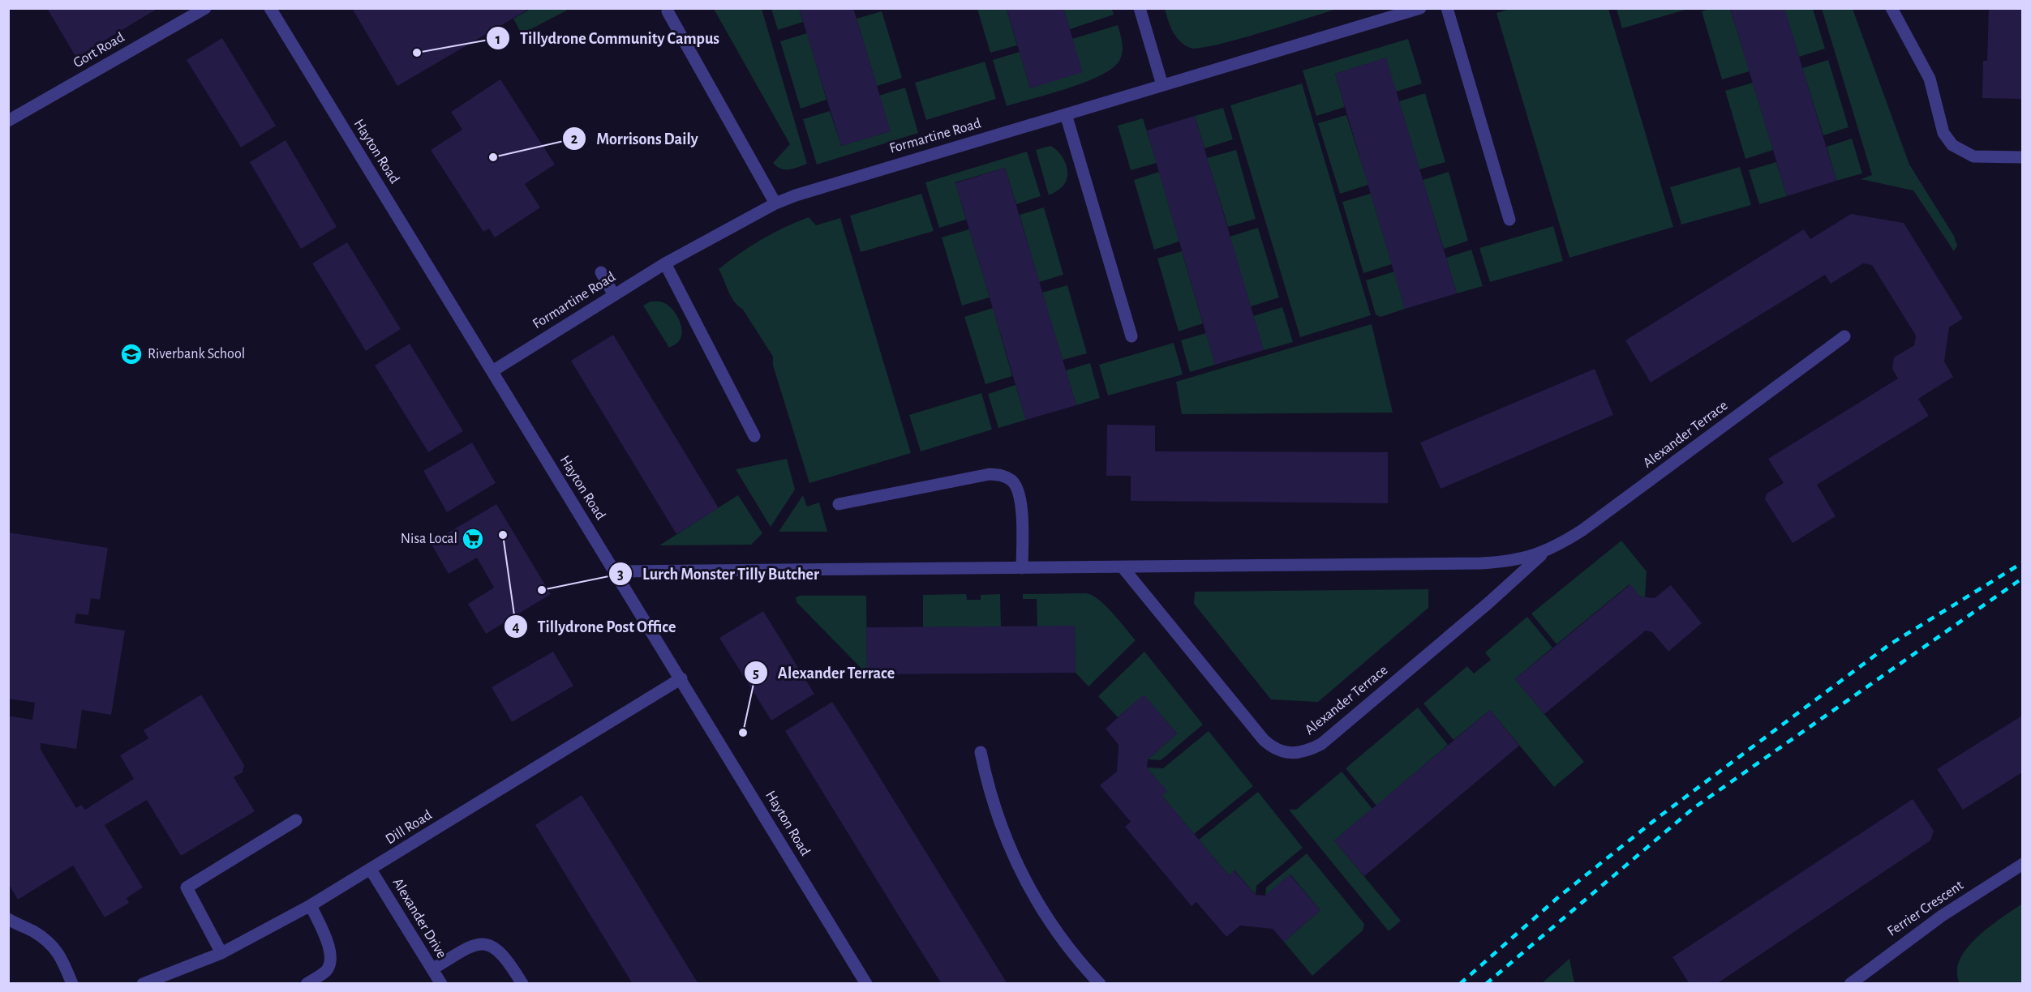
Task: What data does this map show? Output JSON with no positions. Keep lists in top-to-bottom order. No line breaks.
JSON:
{"streets":{"street":["Gort Road","Formartine Road","Hayton Road","Alexander Terrace","Dill Road","Ferrier Crescent","Alexander Drive"]},"crossings":[["Formartine Road","Hayton Road"],["Hayton Road","Alexander Terrace"],["Hayton Road","Dill Road"],["Dill Road","Alexander Drive"]],"places":{"other":["Tillydrone Community Campus","Morrisons Daily","Tillydrone Post Office","Lurch Monster Tilly Butcher","Alexander Terrace"],"school or university":["Riverbank School"],"supermarket":["Nisa Local"]}}
